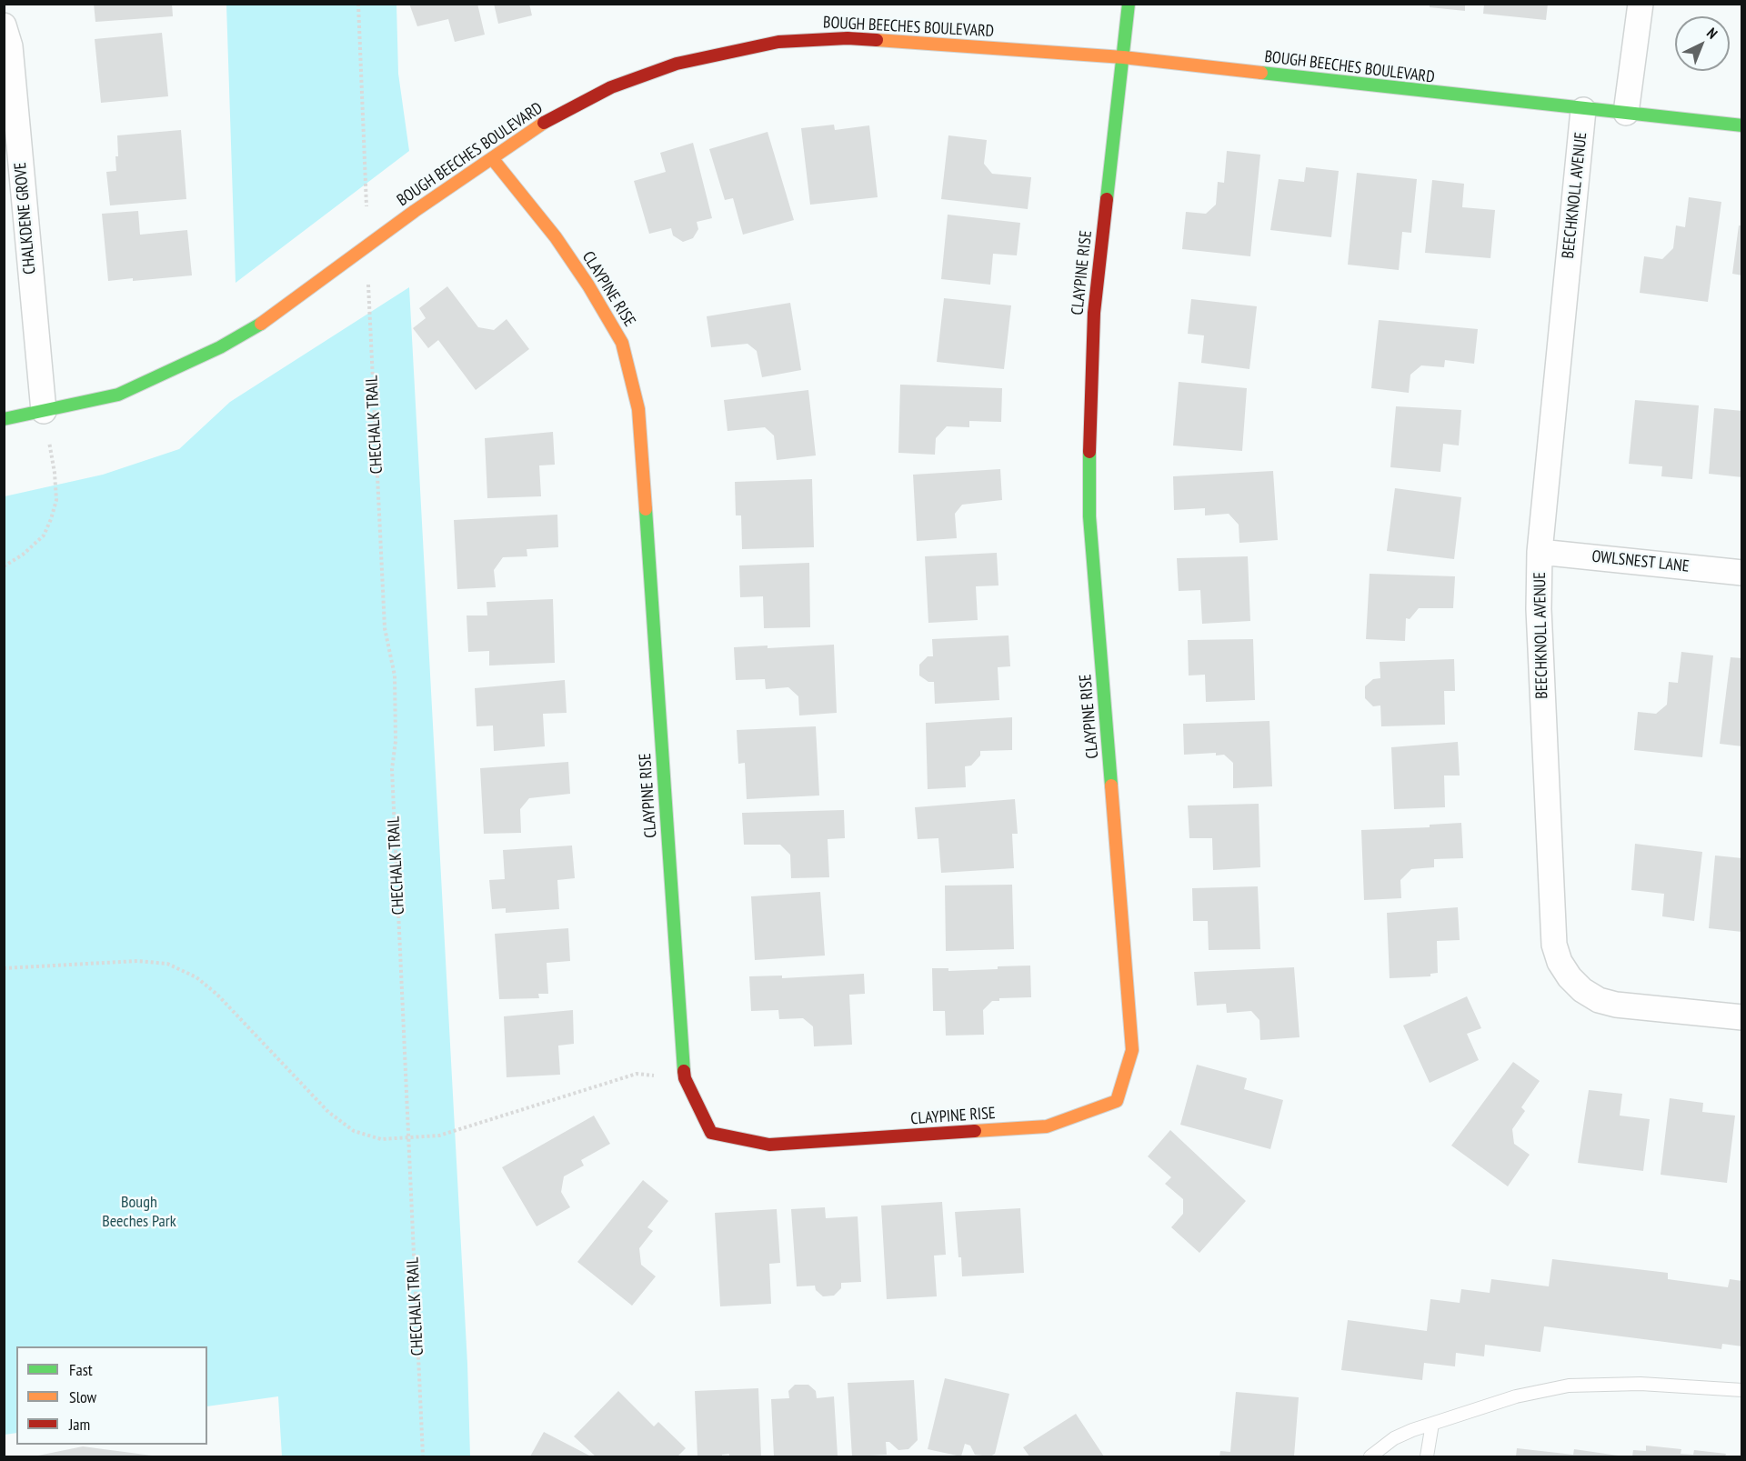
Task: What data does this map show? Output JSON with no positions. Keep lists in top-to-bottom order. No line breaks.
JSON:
{"streets":{"street":["BOUGH BEECHES BOULEVARD","BEECHKNOLL AVENUE","CHALKDENE GROVE","CLAYPINE RISE","OWLSNEST LANE"],"path":["CHECHALK TRAIL"]},"crossings":[["BOUGH BEECHES BOULEVARD","BEECHKNOLL AVENUE"],["BOUGH BEECHES BOULEVARD","CHALKDENE GROVE"],["BOUGH BEECHES BOULEVARD","CLAYPINE RISE"],["BEECHKNOLL AVENUE","OWLSNEST LANE"]],"parks":["Bough Beeches Park"],"legend":["Fast","Slow","Jam"],"north":"top right"}
